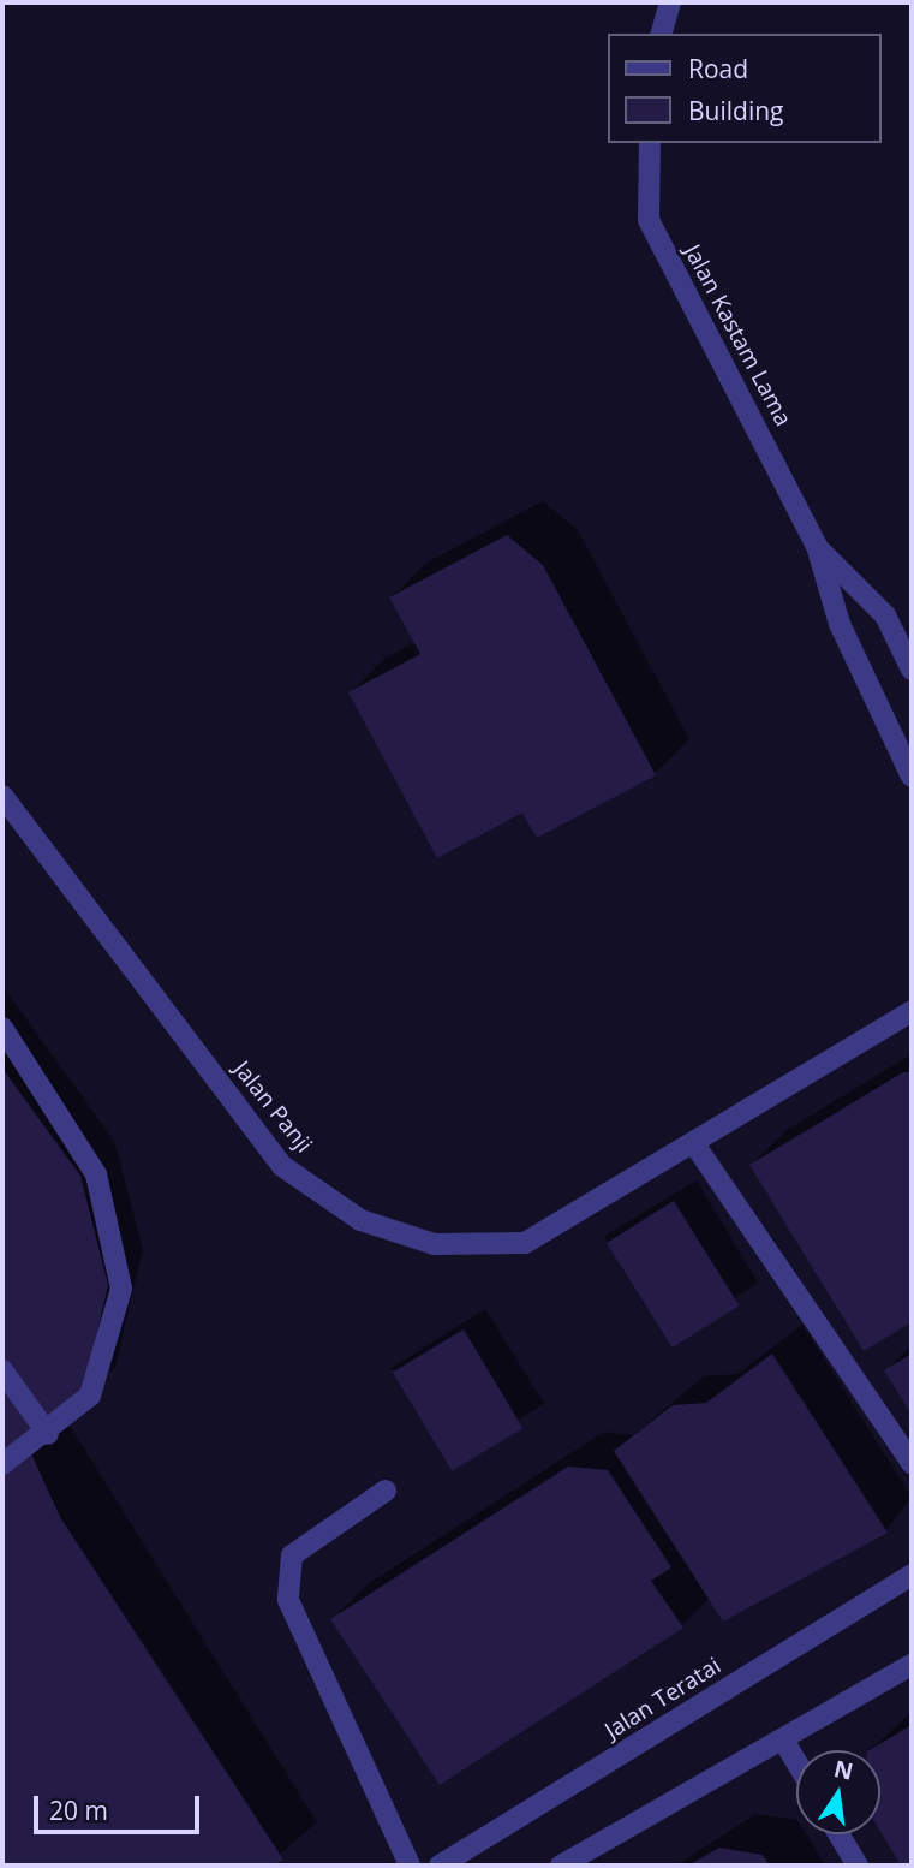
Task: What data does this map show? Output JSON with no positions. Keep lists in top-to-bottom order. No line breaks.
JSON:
{"streets":{"street":["Jalan Kastam Lama","Jalan Panji","Jalan Teratai"]},"legend":["Road","Building"],"scale_bar":"20 m","north":"top"}
